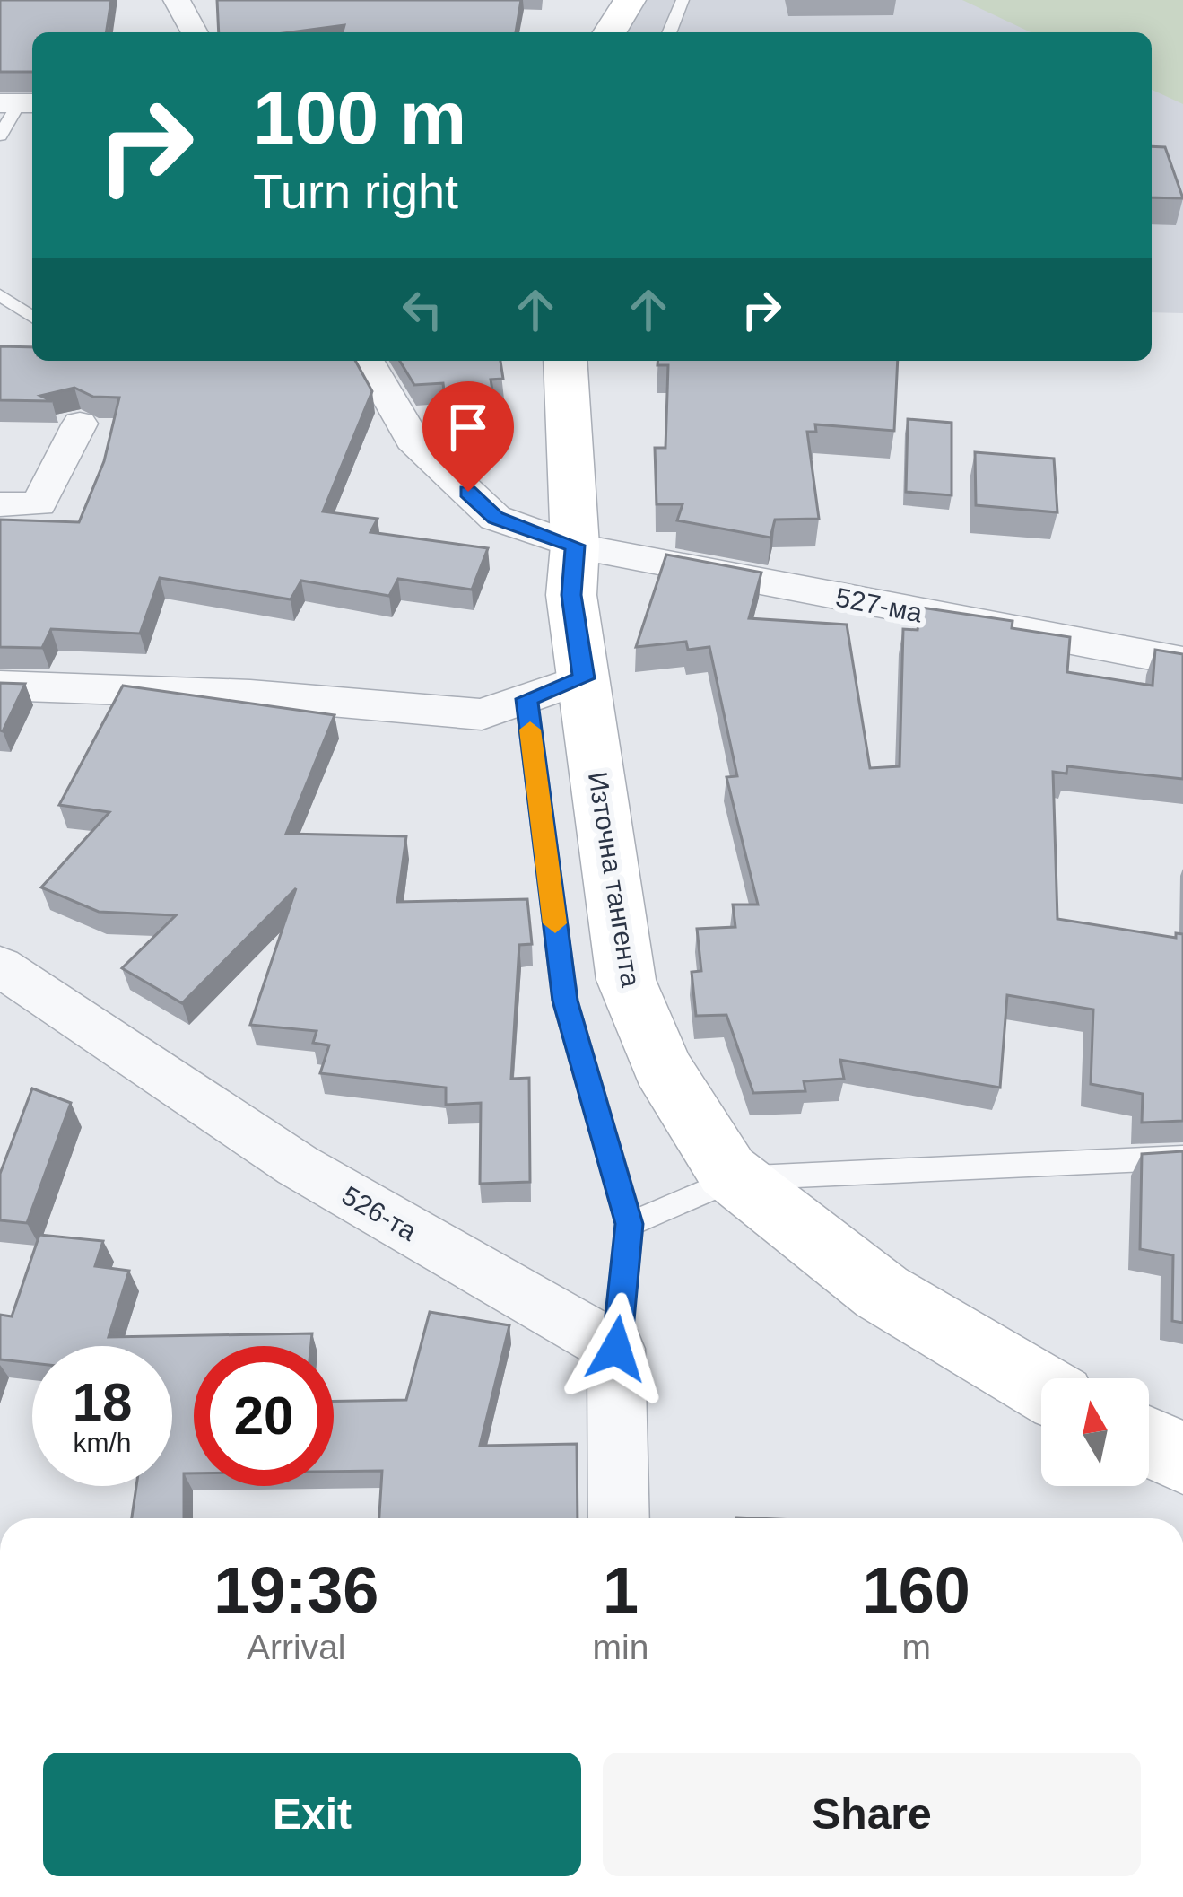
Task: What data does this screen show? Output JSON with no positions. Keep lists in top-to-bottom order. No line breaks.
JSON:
{"streets":{"street":["527-ма","Източна тангента","526-та"]},"crossings":[["527-ма","Източна тангента"]],"north":"top","page":{"turn":["100 m","Turn right"],"speed":"18 km/h","limit":"20","eta":["19:36","Arrival","1","min","160","m"],"buttons":["Exit","Share"]}}
